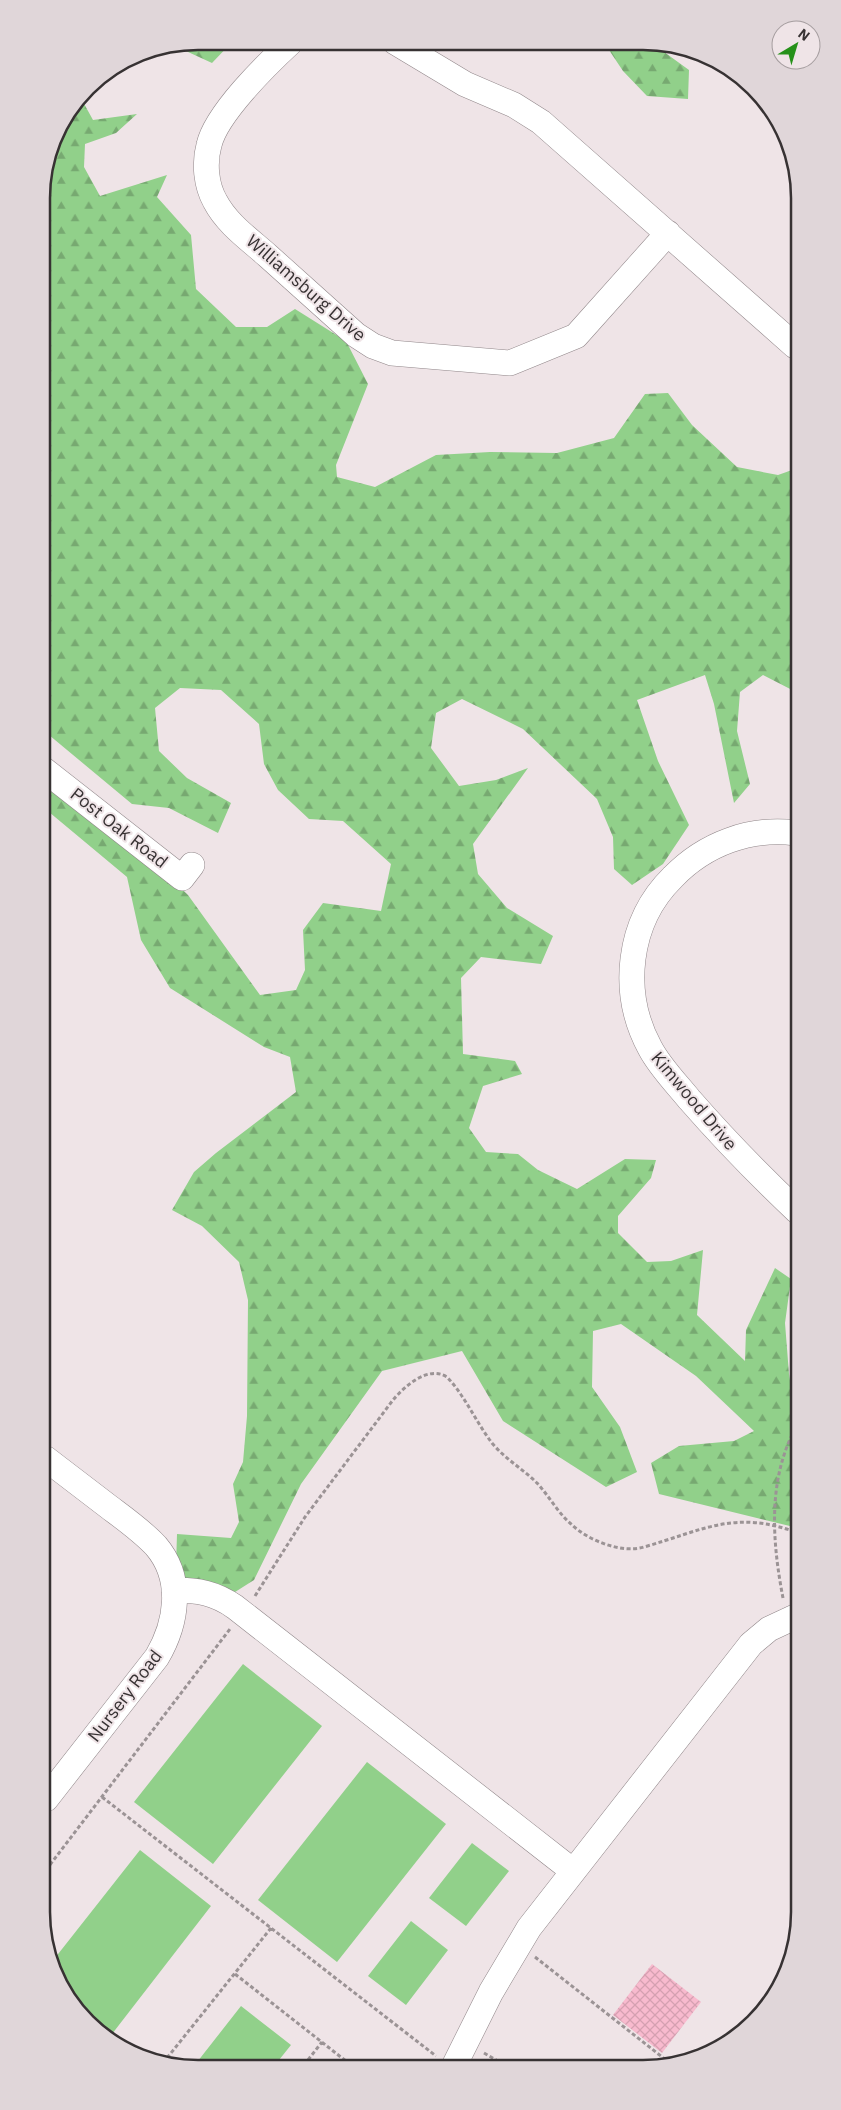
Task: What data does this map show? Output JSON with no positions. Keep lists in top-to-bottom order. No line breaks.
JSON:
{"streets":{"street":["Williamsburg Drive","Post Oak Road","Kimwood Drive","Nursery Road"]},"north":"top right"}
